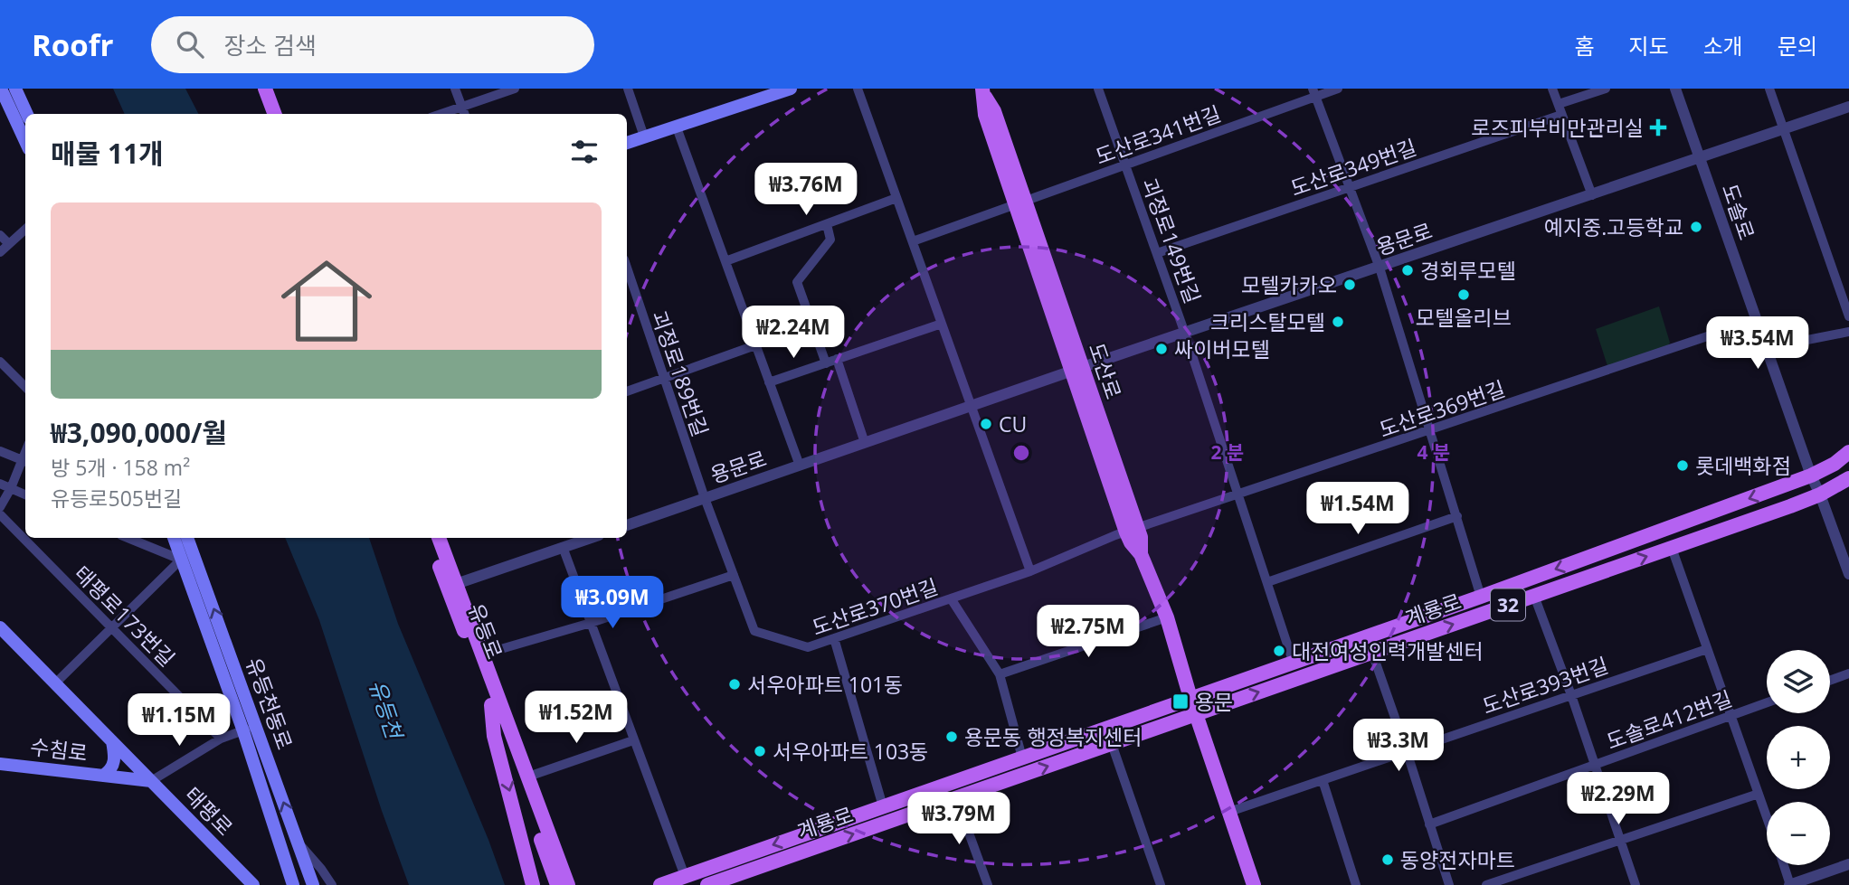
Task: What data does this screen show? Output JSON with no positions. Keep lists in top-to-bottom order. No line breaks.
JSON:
{"streets":{"main road":["도산로","32","계룡로","유등로","유등천동로","수침로","태평로"],"street":["도산로341번길","도산로349번길","도솔로","용문로","괴정로149번길","괴정로189번길","도산로369번길","도산로370번길","태평로173번길","도산로393번길","도솔로412번길"]},"crossings":[["도산로341번길","괴정로149번길"],["도산로341번길","도산로"],["도산로349번길","괴정로149번길"],["도솔로","용문로"],["도솔로","도산로369번길"],["도솔로","계룡로"],["용문로","괴정로149번길"],["용문로","도산로"],["용문로","괴정로189번길"],["용문로","도산로370번길"],["괴정로149번길","도산로369번길"],["괴정로149번길","계룡로"],["도산로","도산로369번길"],["도산로","도산로370번길"],["도산로","계룡로"],["도산로","도산로393번길"],["괴정로189번길","도산로370번길"],["도산로369번길","도산로370번길"],["수침로","태평로"]],"water":["유등천"],"places":{"health":["로즈피부비만관리실"],"other":["예지중.고등학교","경회루모텔","모텔카카오","모텔올리브","크리스탈모텔","싸이버모텔","CU","롯데백화점","대전여성인력개발센터","서우아파트 101동","용문동 행정복지센터","서우아파트 103동","동양전자마트"],"transit":["용문"]},"page":{"header":"Roofr","search":"장소 검색","nav":["홈","지도","소개","문의"],"heading":"매물 11개","price":["₩3.76M","₩2.24M","₩3.54M","₩1.54M","₩3.09M","₩2.75M","₩1.52M","₩1.15M","₩3.3M","₩2.29M","₩3.79M"],"list":[{"name":"₩3,090,000/월","note":"방 5개 · 158 m² · 유등로505번길"}],"map_buttons":["+","−"]},"rings":["2 분","4 분"]}
